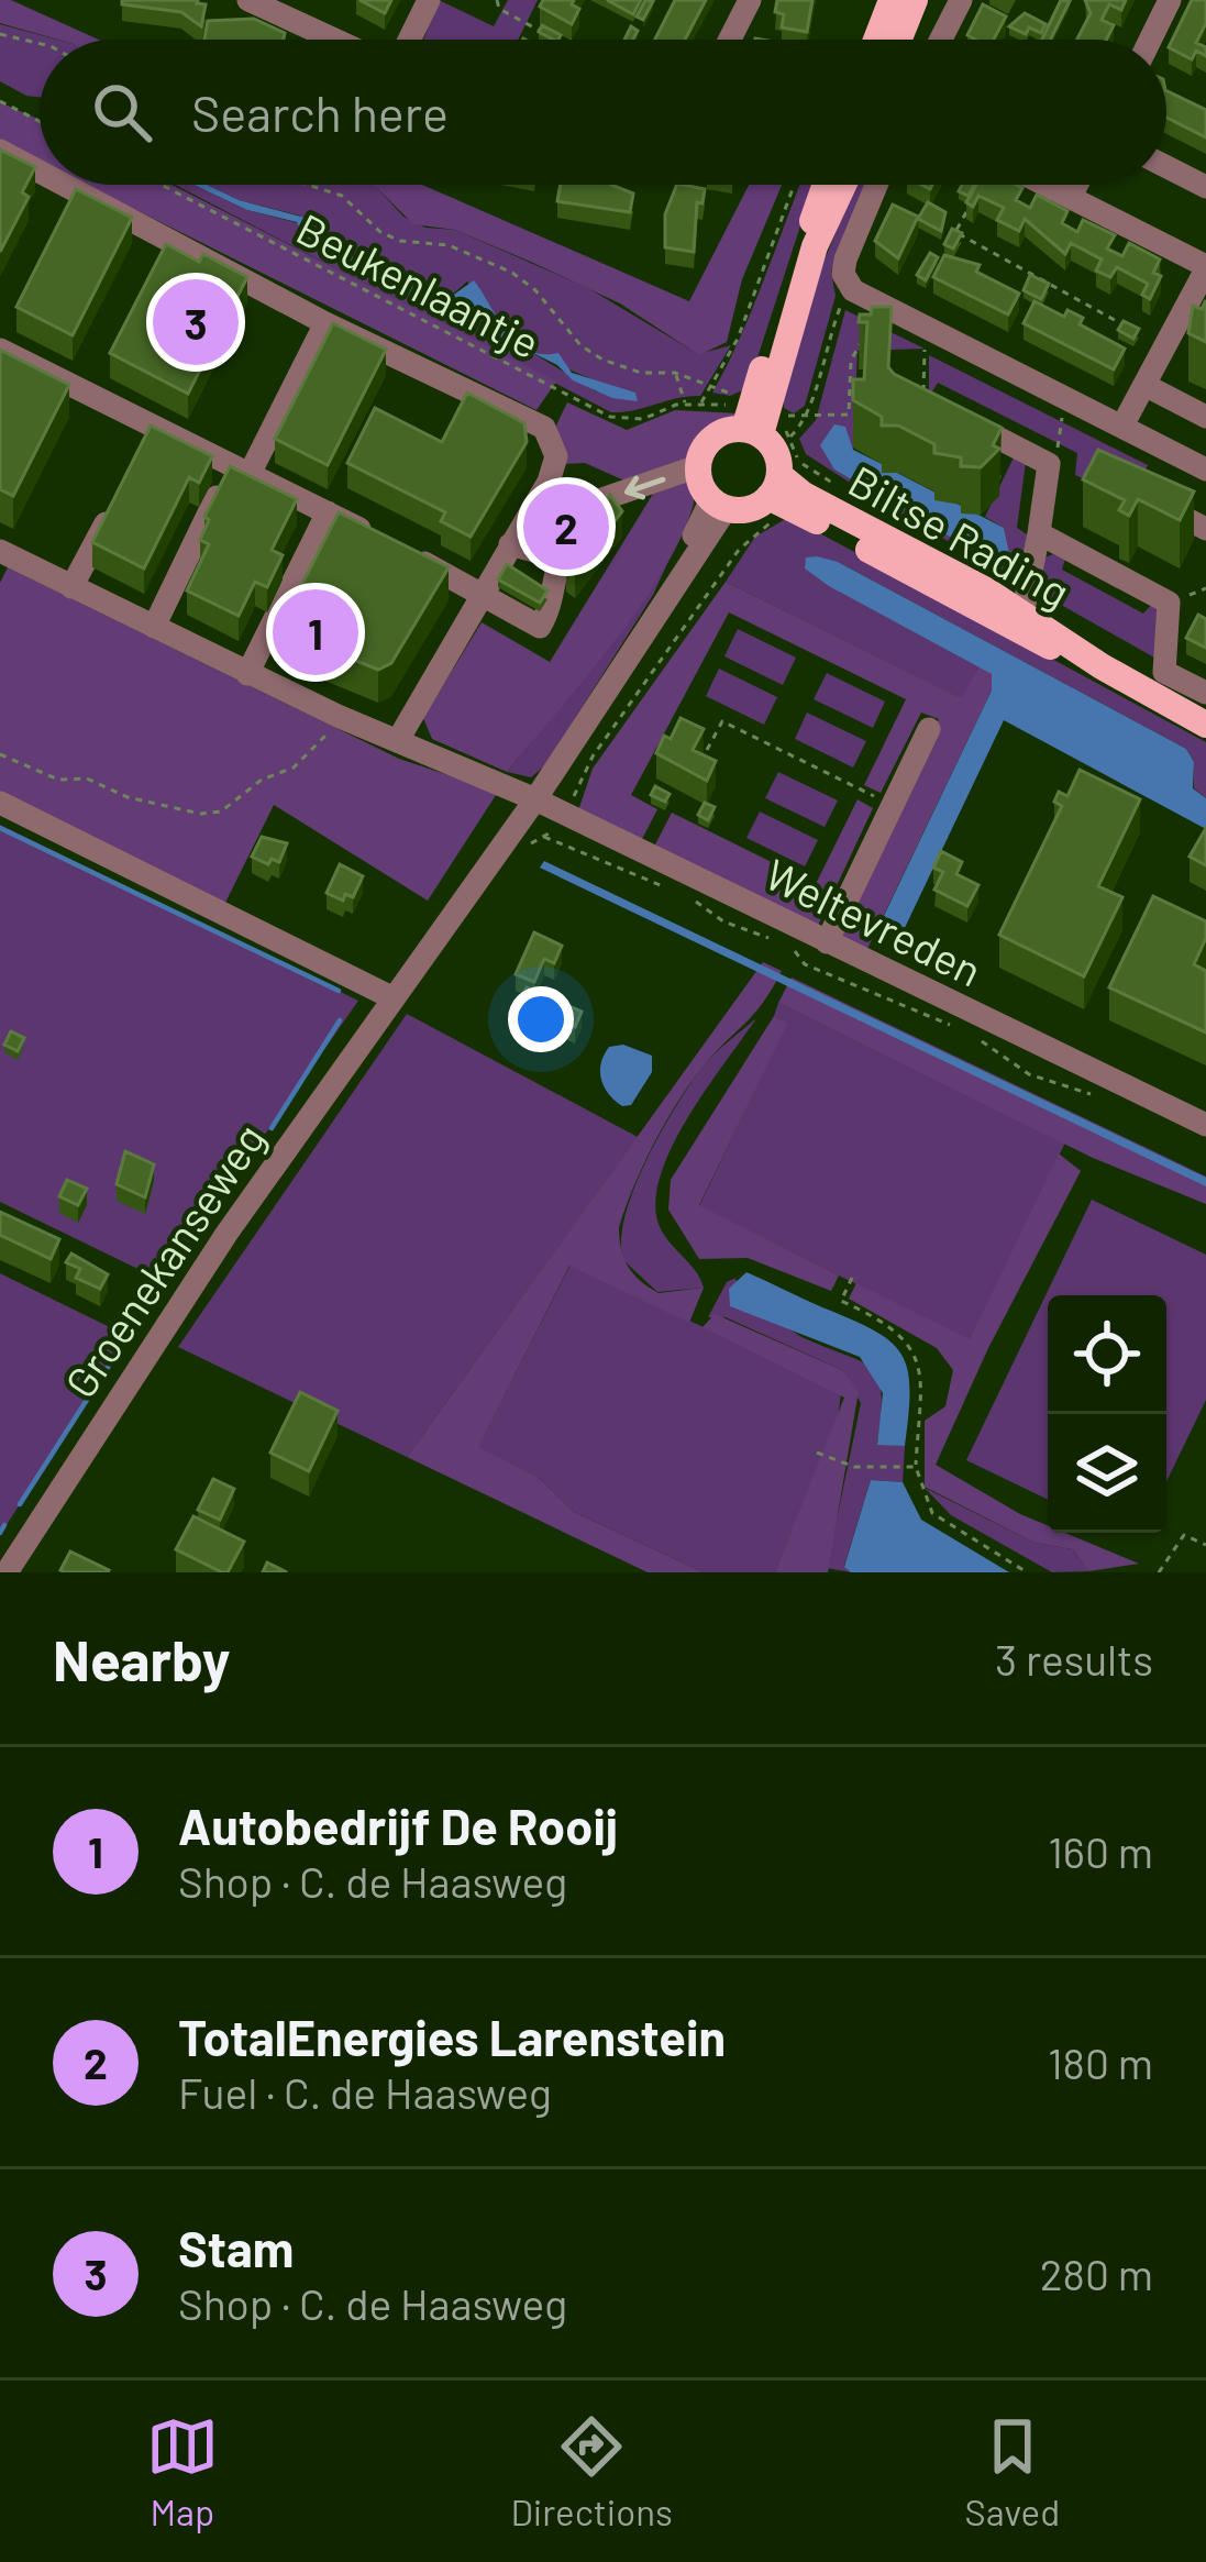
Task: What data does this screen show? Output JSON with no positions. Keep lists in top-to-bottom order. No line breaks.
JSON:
{"streets":{"main road":["Biltse Rading"],"street":["Weltevreden","Groenekanseweg"],"path":["Beukenlaantje"]},"crossings":[["Biltse Rading","Groenekanseweg"],["Weltevreden","Groenekanseweg"]],"page":{"search":"Search here","pins":["3","2","1"],"heading":["Nearby","3 results"],"list":[{"mark":"1","name":"Autobedrijf De Rooij","note":"Shop · C. de Haasweg","value":"160 m"},{"mark":"2","name":"TotalEnergies Larenstein","note":"Fuel · C. de Haasweg","value":"180 m"},{"mark":"3","name":"Stam","note":"Shop · C. de Haasweg","value":"280 m"}],"nav":["Map","Directions","Saved"]}}
